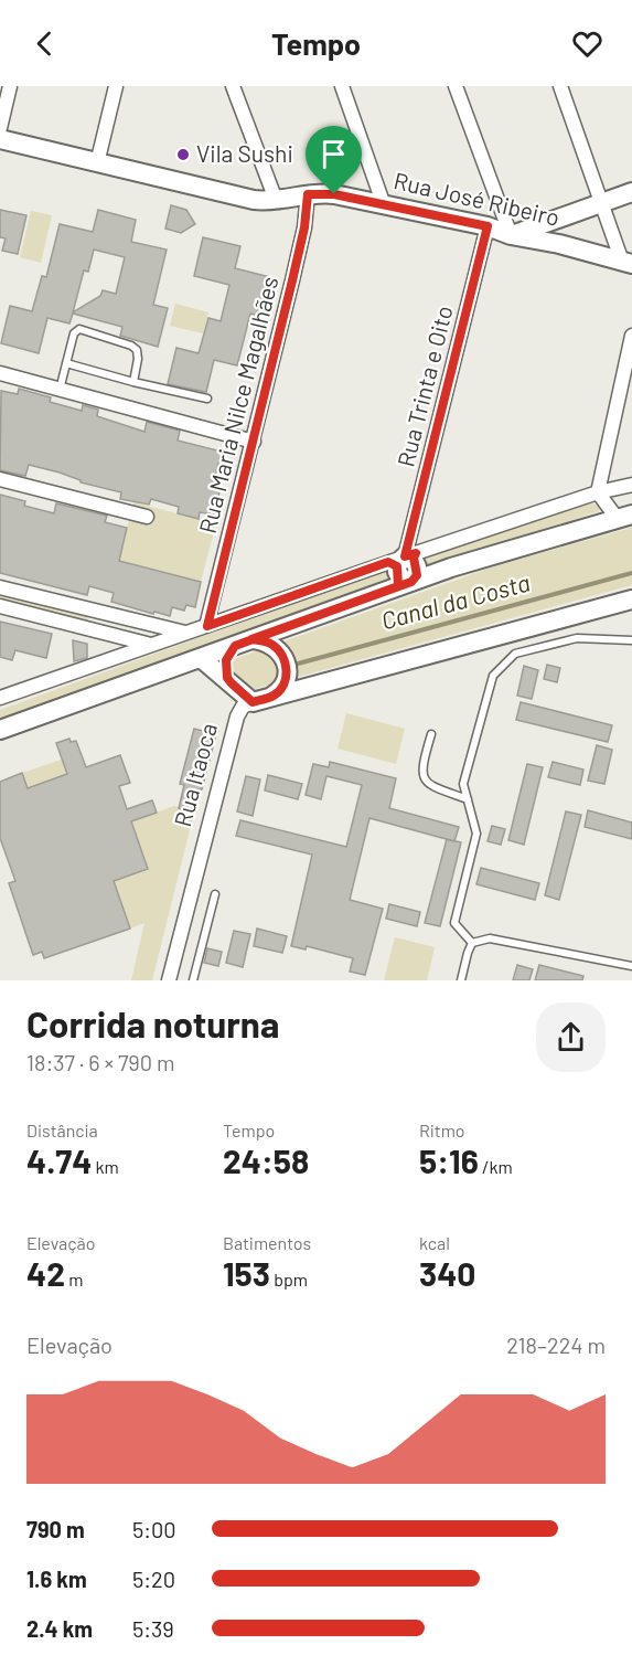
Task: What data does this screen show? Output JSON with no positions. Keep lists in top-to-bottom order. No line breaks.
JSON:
{"streets":{"main road":["Rua José Ribeiro"],"street":["Rua Trinta e Oito","Rua Maria Nilce Magalhães","Rua Itaoca"]},"crossings":[["Rua José Ribeiro","Rua Trinta e Oito"],["Rua José Ribeiro","Rua Maria Nilce Magalhães"]],"water":["Canal da Costa"],"places":["Vila Sushi"],"page":{"header":"Tempo","heading":["Corrida noturna","18:37 · 6 × 790 m"],"stats":[["Distância","4.74 km"],["Tempo","24:58"],["Ritmo","5:16 /km"],["Elevação","42 m"],["Batimentos","153 bpm"],["kcal","340"]],"chart":["Elevação","218–224 m"],"list":[{"name":"790 m","note":"5:00"},{"name":"1.6 km","note":"5:20"},{"name":"2.4 km","note":"5:39"}]}}
